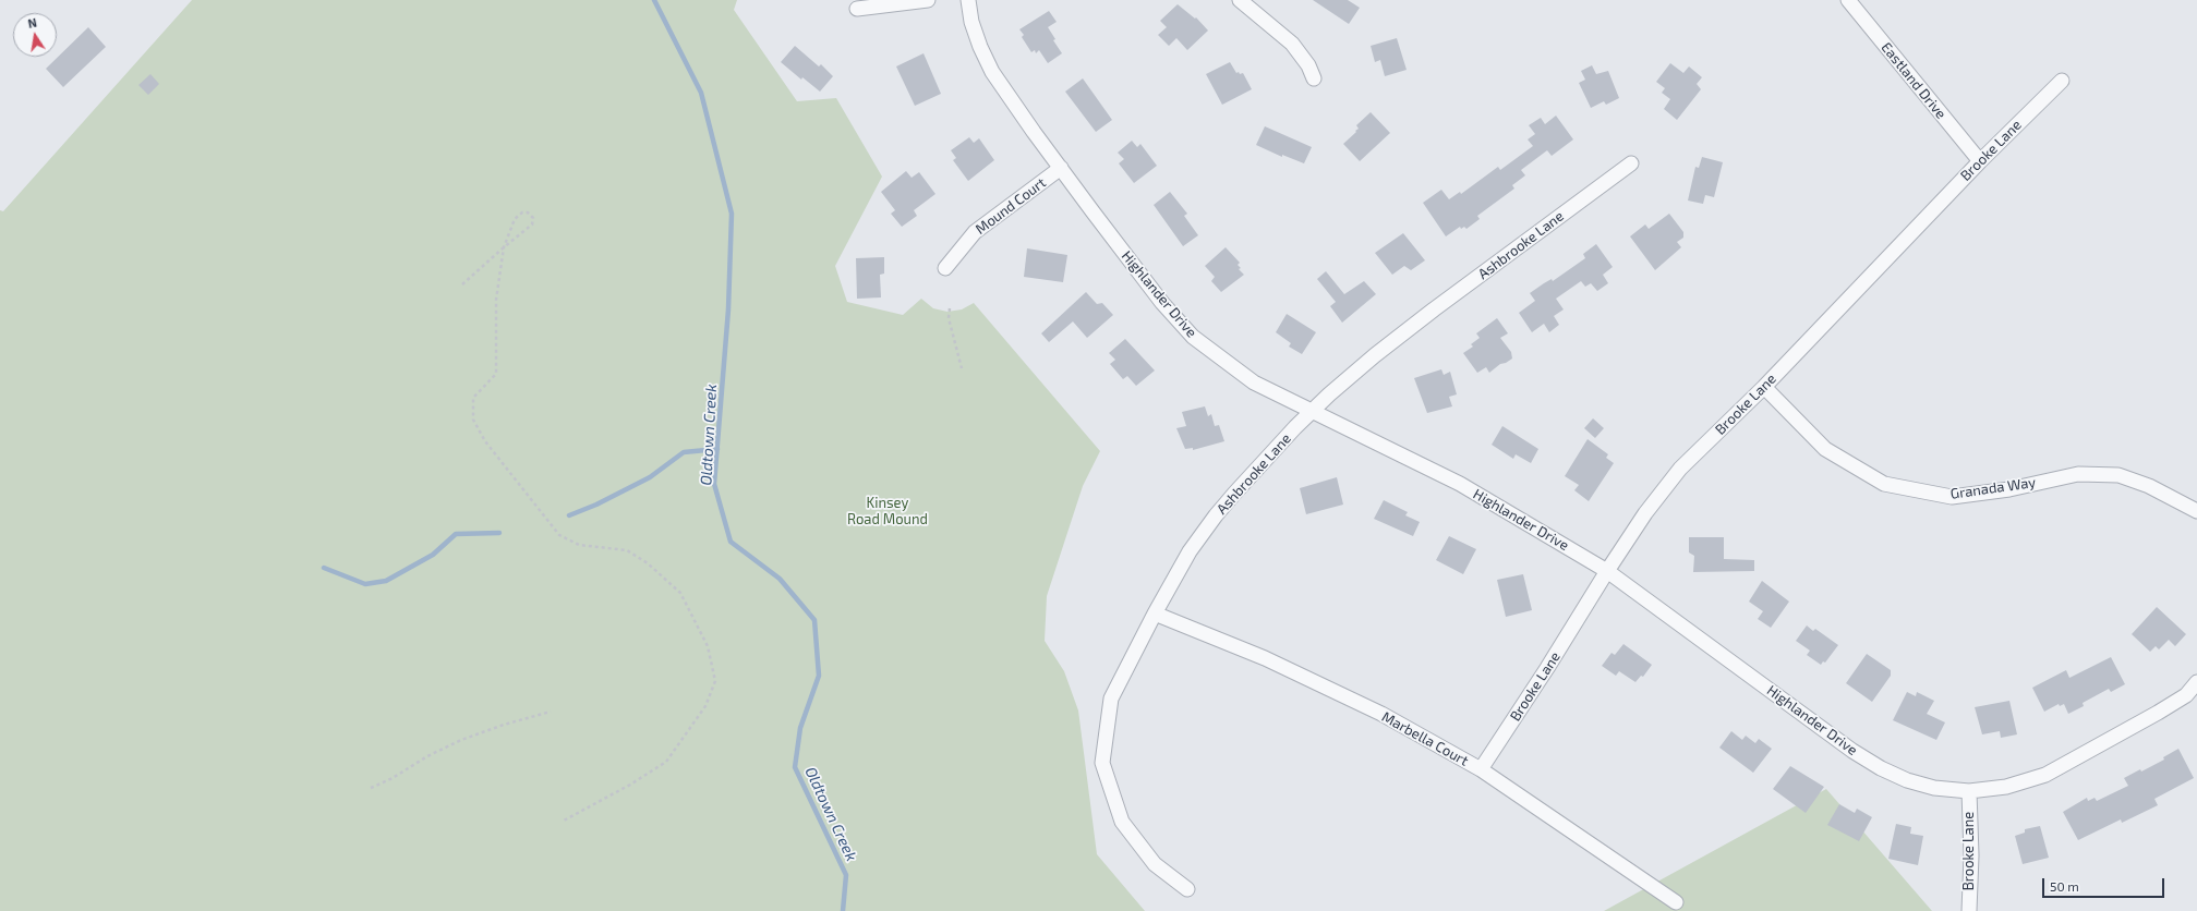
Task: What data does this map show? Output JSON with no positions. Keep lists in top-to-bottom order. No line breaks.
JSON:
{"streets":{"street":["Eastland Drive","Brooke Lane","Mound Court","Ashbrooke Lane","Highlander Drive","Granada Way","Marbella Court"]},"crossings":[["Eastland Drive","Brooke Lane"],["Brooke Lane","Highlander Drive"],["Brooke Lane","Granada Way"],["Brooke Lane","Marbella Court"],["Mound Court","Highlander Drive"],["Ashbrooke Lane","Highlander Drive"],["Ashbrooke Lane","Marbella Court"]],"water":["Oldtown Creek"],"parks":["Kinsey Road Mound"],"scale_bar":"50 m","north":"top"}
